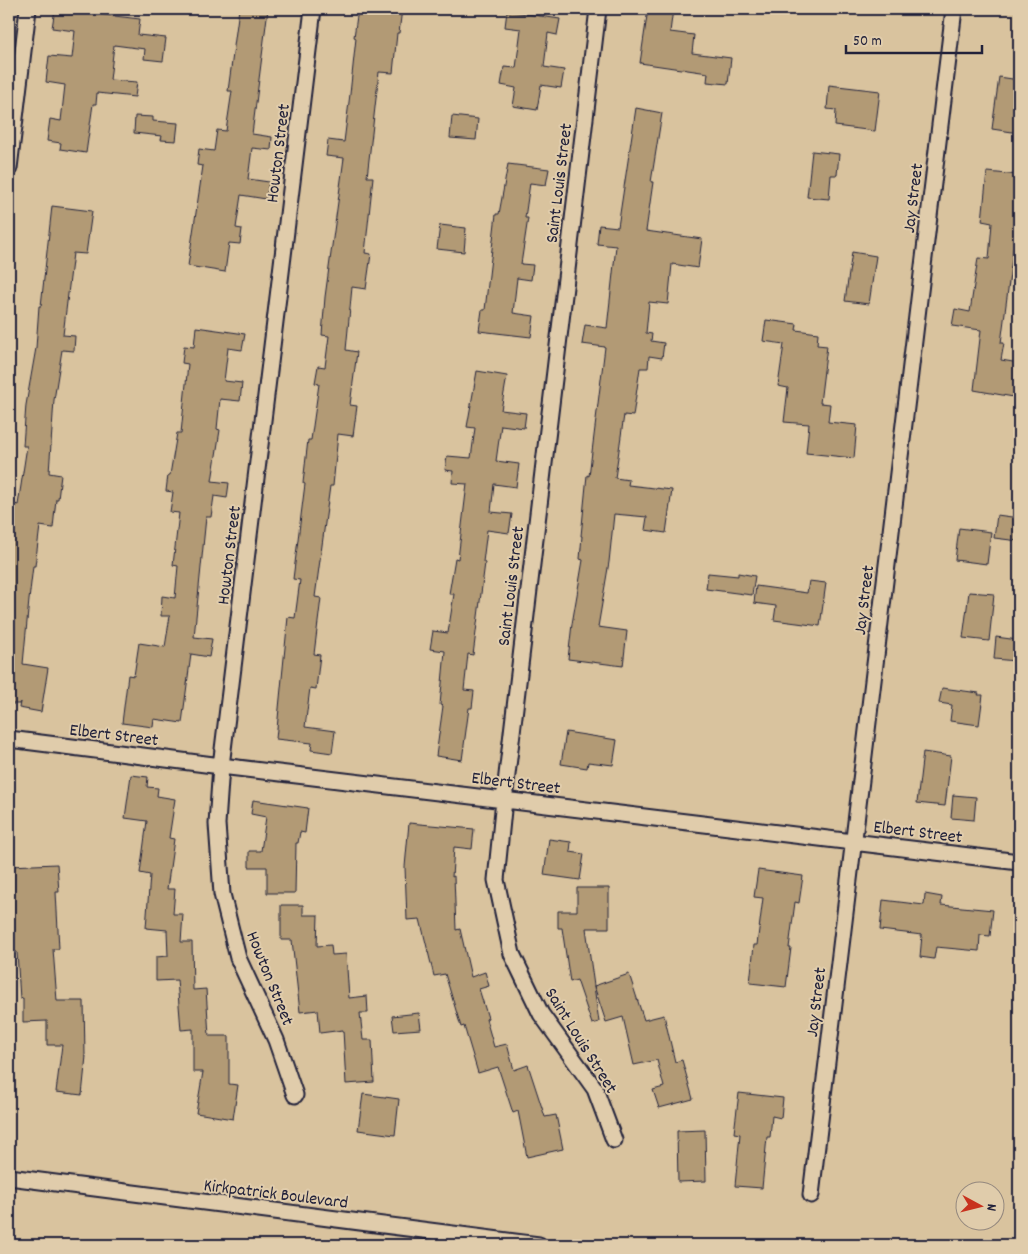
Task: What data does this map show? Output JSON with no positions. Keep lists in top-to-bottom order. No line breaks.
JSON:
{"streets":{"street":["Howton Street","Saint Louis Street","Jay Street","Elbert Street","Kirkpatrick Boulevard"]},"crossings":[["Howton Street","Elbert Street"],["Saint Louis Street","Elbert Street"],["Jay Street","Elbert Street"]],"scale_bar":"50 m","north":"right"}
